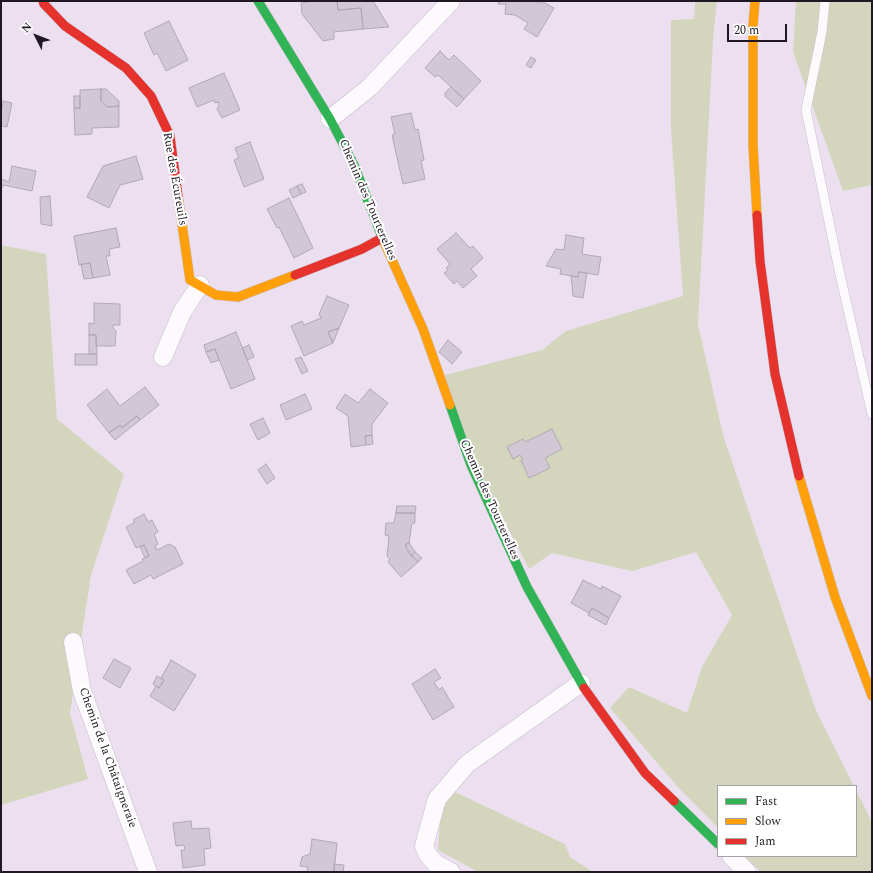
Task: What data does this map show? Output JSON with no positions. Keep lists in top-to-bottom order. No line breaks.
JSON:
{"streets":{"street":["Rue des Écureuils","Chemin des Tourterelles","Chemin de la Châtaigneraie"]},"crossings":[["Rue des Écureuils","Chemin des Tourterelles"]],"legend":["Fast","Slow","Jam"],"scale_bar":"20 m","north":"top left"}
